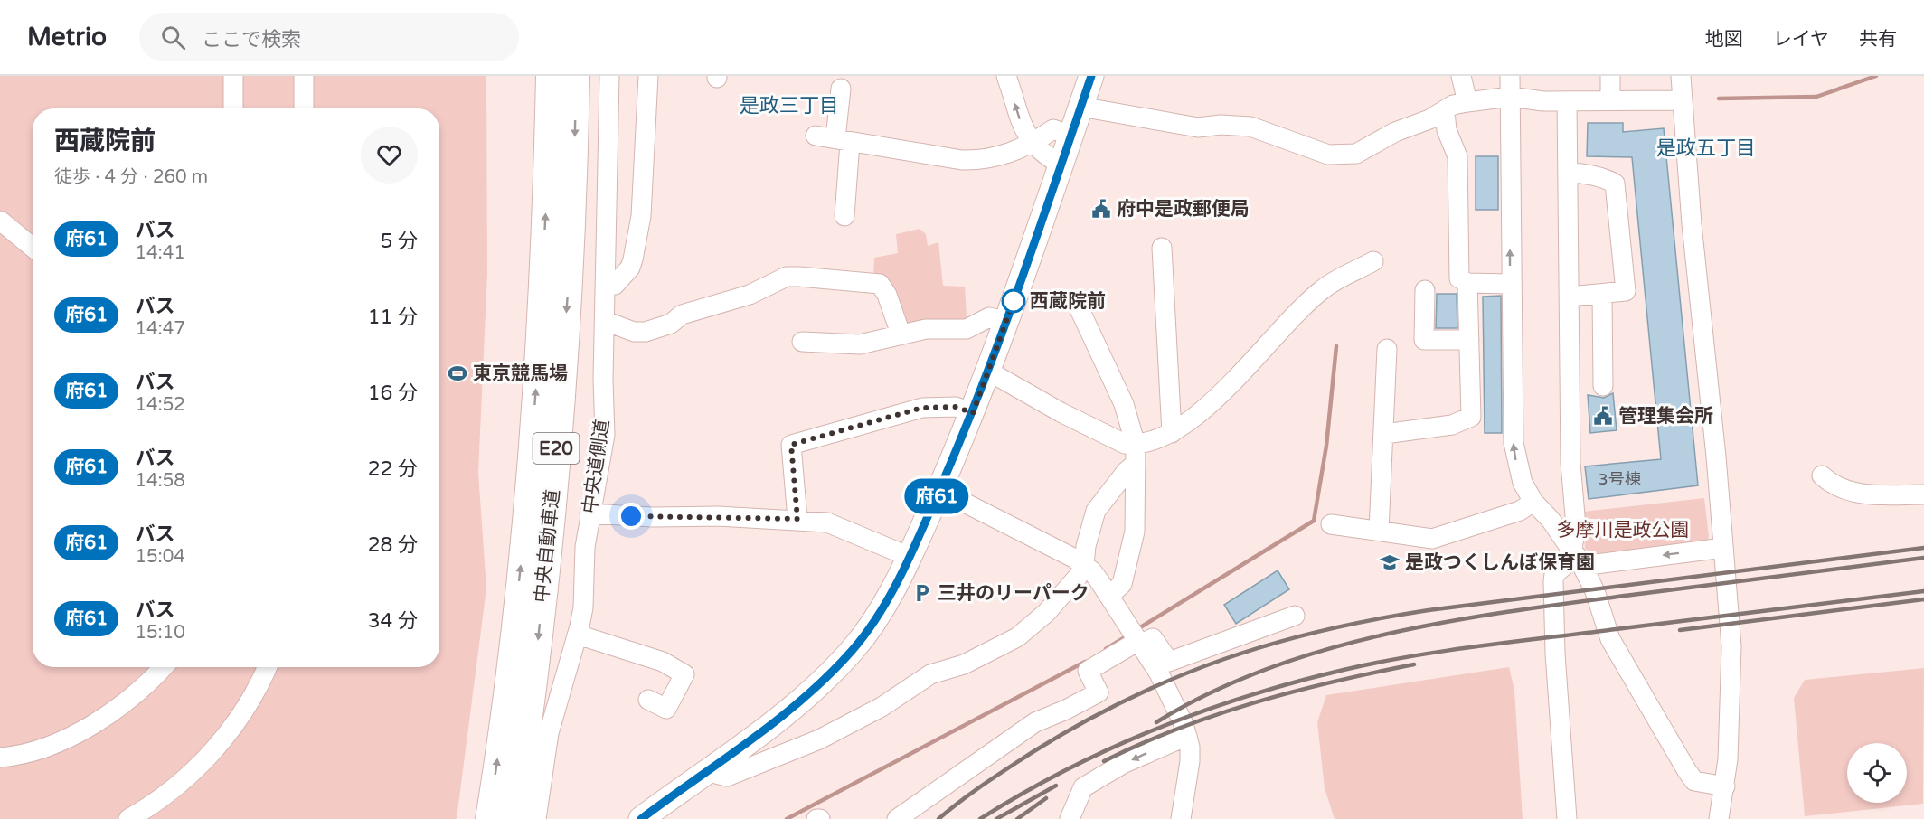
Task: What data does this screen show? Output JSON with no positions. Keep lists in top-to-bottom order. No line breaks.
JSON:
{"streets":{"highway":["E20","中央自動車道"],"street":["中央道側道"]},"districts":["是政三丁目","是政五丁目"],"parks":["多摩川是政公園"],"places":{"public building":["府中是政郵便局","管理集会所"],"other":["西蔵院前"],"sports":["東京競馬場"],"school or university":["是政つくしんぼ保育園"],"parking":["三井のリーパーク"]},"lines":["bus line 府61"],"house_numbers":["3号棟"],"page":{"header":"Metrio","search":"ここで検索","nav":["地図","レイヤ","共有"],"on_map":"府61","heading":["西蔵院前","徒歩 · 4 分 · 260 m"],"list":[{"mark":"府61","name":"バス","note":"14:41","value":"5 分"},{"mark":"府61","name":"バス","note":"14:47","value":"11 分"},{"mark":"府61","name":"バス","note":"14:52","value":"16 分"},{"mark":"府61","name":"バス","note":"14:58","value":"22 分"},{"mark":"府61","name":"バス","note":"15:04","value":"28 分"},{"mark":"府61","name":"バス","note":"15:10","value":"34 分"}]}}
